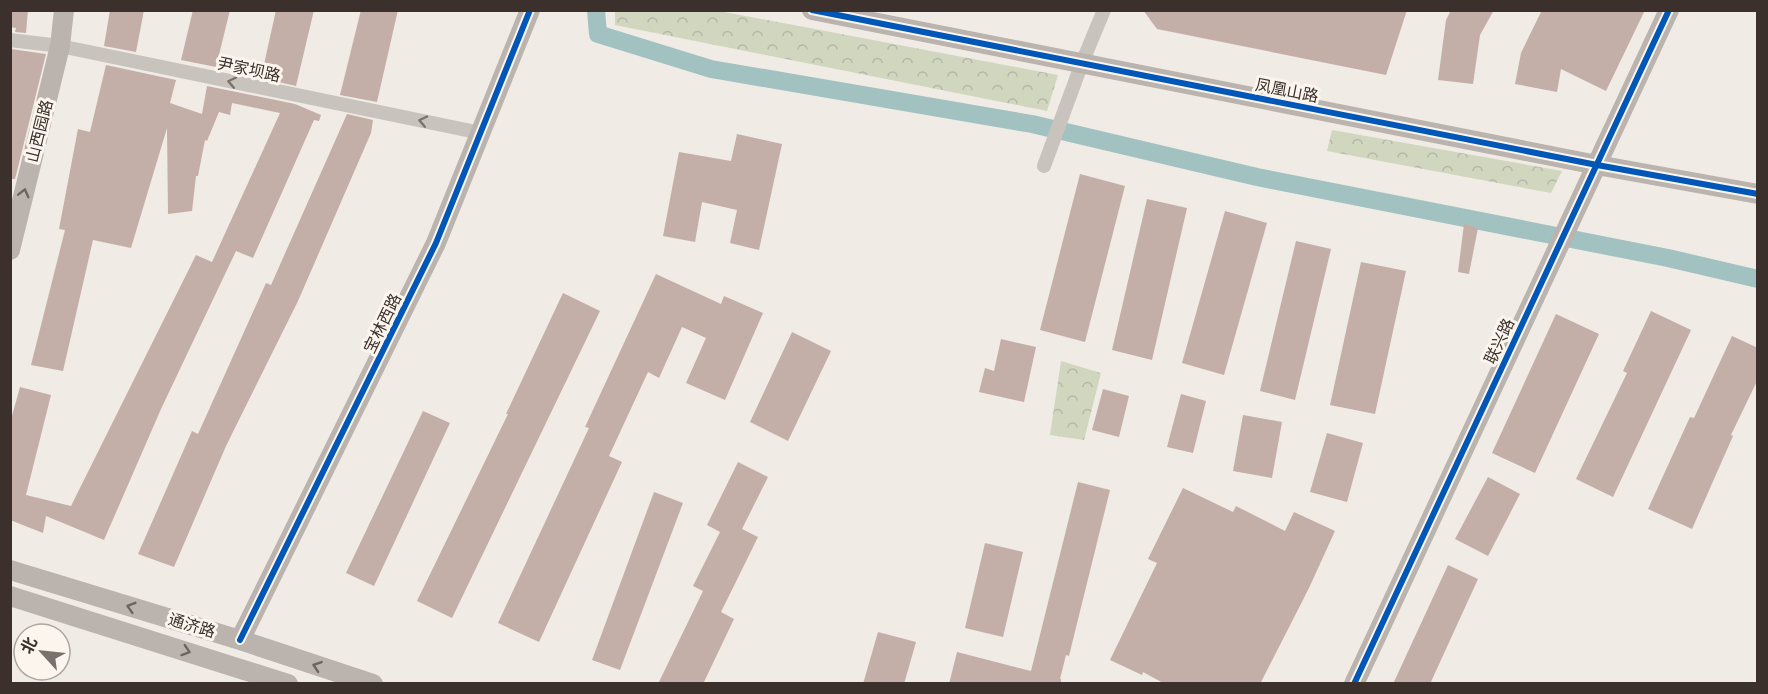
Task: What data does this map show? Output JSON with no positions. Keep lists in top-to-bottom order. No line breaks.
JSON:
{"streets":{"street":["尹家坝路","凤凰山路","山西园路","宝林西路","联兴路","通济路"]},"crossings":[["尹家坝路","山西园路"],["尹家坝路","宝林西路"],["凤凰山路","联兴路"],["宝林西路","通济路"]],"one_way":["尹家坝路","山西园路"],"north":"top left"}
